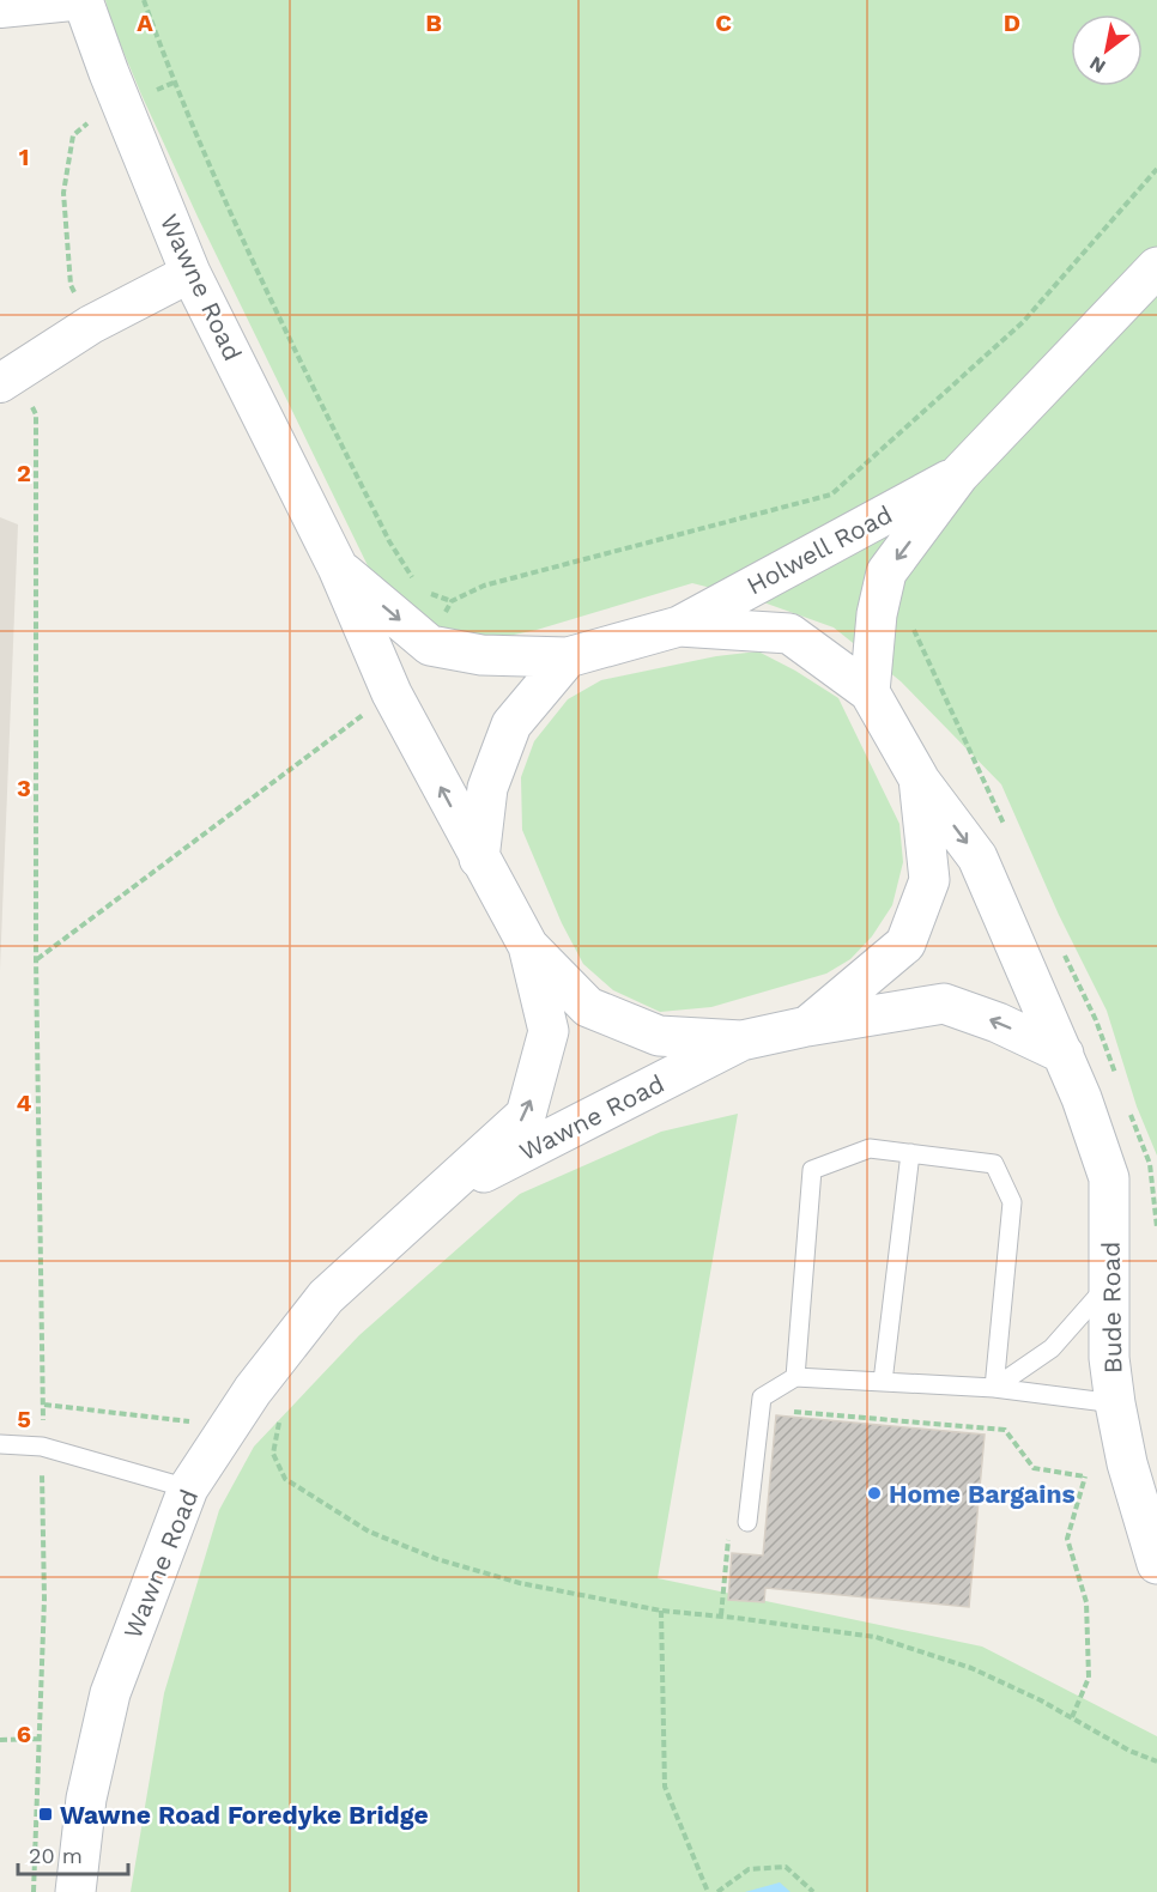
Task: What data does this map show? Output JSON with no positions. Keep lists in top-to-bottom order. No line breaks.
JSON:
{"streets":{"street":["Wawne Road","Holwell Road","Bude Road"]},"crossings":[["Wawne Road","Holwell Road"],["Holwell Road","Bude Road"]],"places":{"other":["Home Bargains"],"transit":["Wawne Road Foredyke Bridge"]},"scale_bar":"20 m","north":"bottom left","grid":{"columns":["A","B","C","D"],"rows":["1","2","3","4","5","6"]}}
